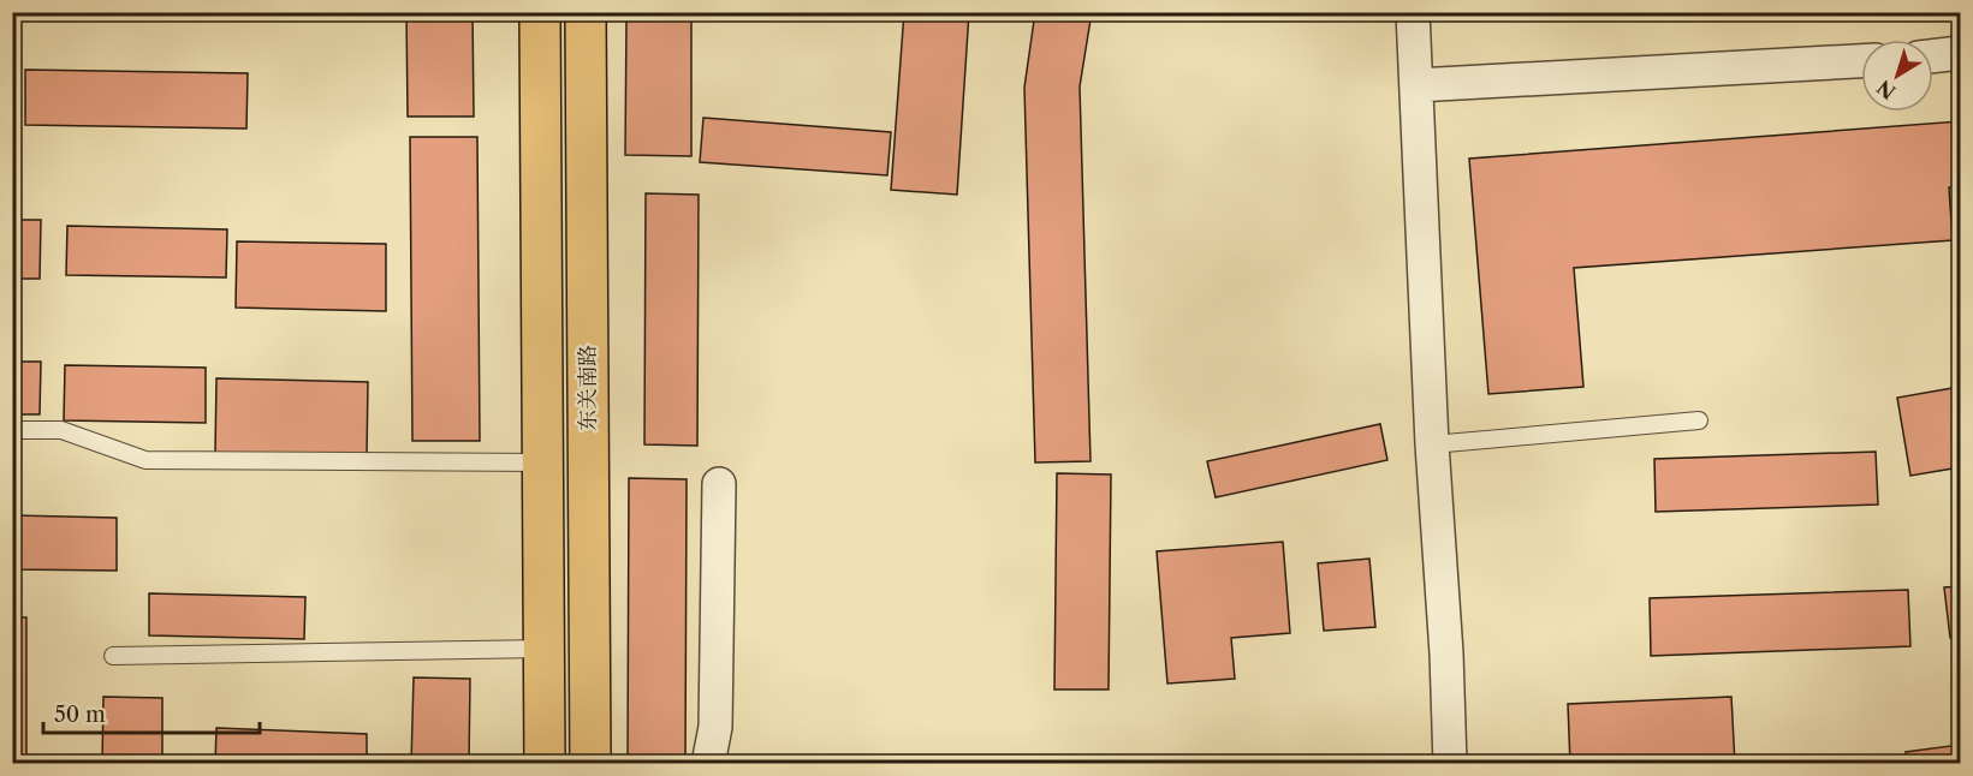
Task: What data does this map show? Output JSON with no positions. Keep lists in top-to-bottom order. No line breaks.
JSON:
{"streets":{"main road":["东关南路"]},"scale_bar":"50 m","north":"bottom left"}
